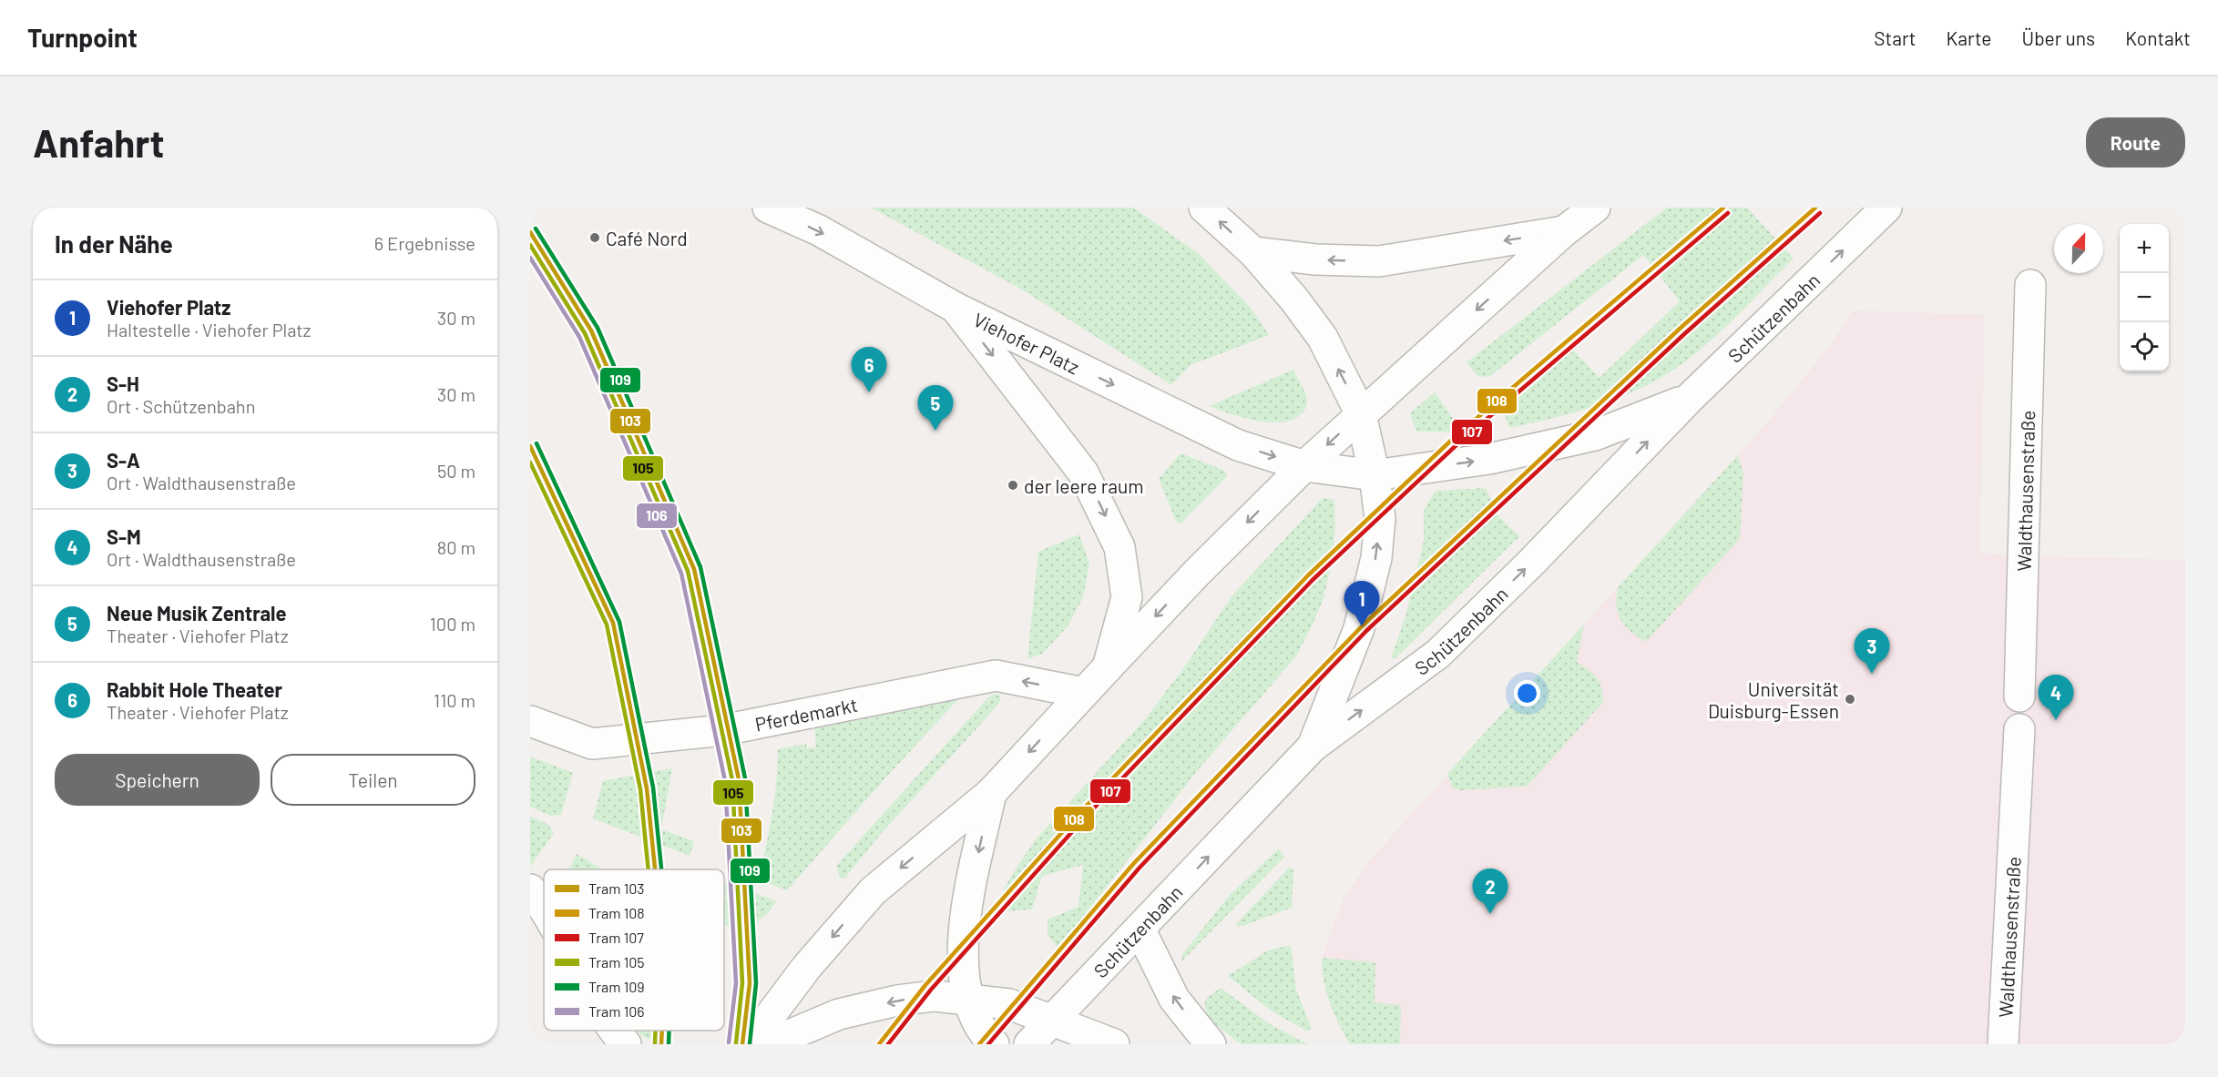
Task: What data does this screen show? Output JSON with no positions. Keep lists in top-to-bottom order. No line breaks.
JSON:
{"streets":{"main road":["Schützenbahn","Viehofer Platz","Waldthausenstraße","Pferdemarkt"]},"crossings":[["Schützenbahn","Viehofer Platz"]],"one_way":["Viehofer Platz","Pferdemarkt"],"places":["Café Nord","der leere raum","Universität Duisburg-Essen"],"lines":["tram line 108","tram line 107","tram line 109","tram line 103","tram line 105","tram line 106"],"legend":["Tram 103","Tram 108","Tram 107","Tram 105","Tram 109","Tram 106"],"north":"top","page":{"header":"Turnpoint","nav":["Start","Karte","Über uns","Kontakt"],"buttons":["Route",["Speichern","Teilen"]],"title":"Anfahrt","heading":["In der Nähe","6 Ergebnisse"],"map_buttons":["+","−"],"list":[{"mark":"1","name":"Viehofer Platz","note":"Haltestelle · Viehofer Platz","value":"30 m"},{"mark":"2","name":"S-H","note":"Ort · Schützenbahn","value":"30 m"},{"mark":"3","name":"S-A","note":"Ort · Waldthausenstraße","value":"50 m"},{"mark":"4","name":"S-M","note":"Ort · Waldthausenstraße","value":"80 m"},{"mark":"5","name":"Neue Musik Zentrale","note":"Theater · Viehofer Platz","value":"100 m"},{"mark":"6","name":"Rabbit Hole Theater","note":"Theater · Viehofer Platz","value":"110 m"}],"pins":["6","5","1","3","4","2"]}}
